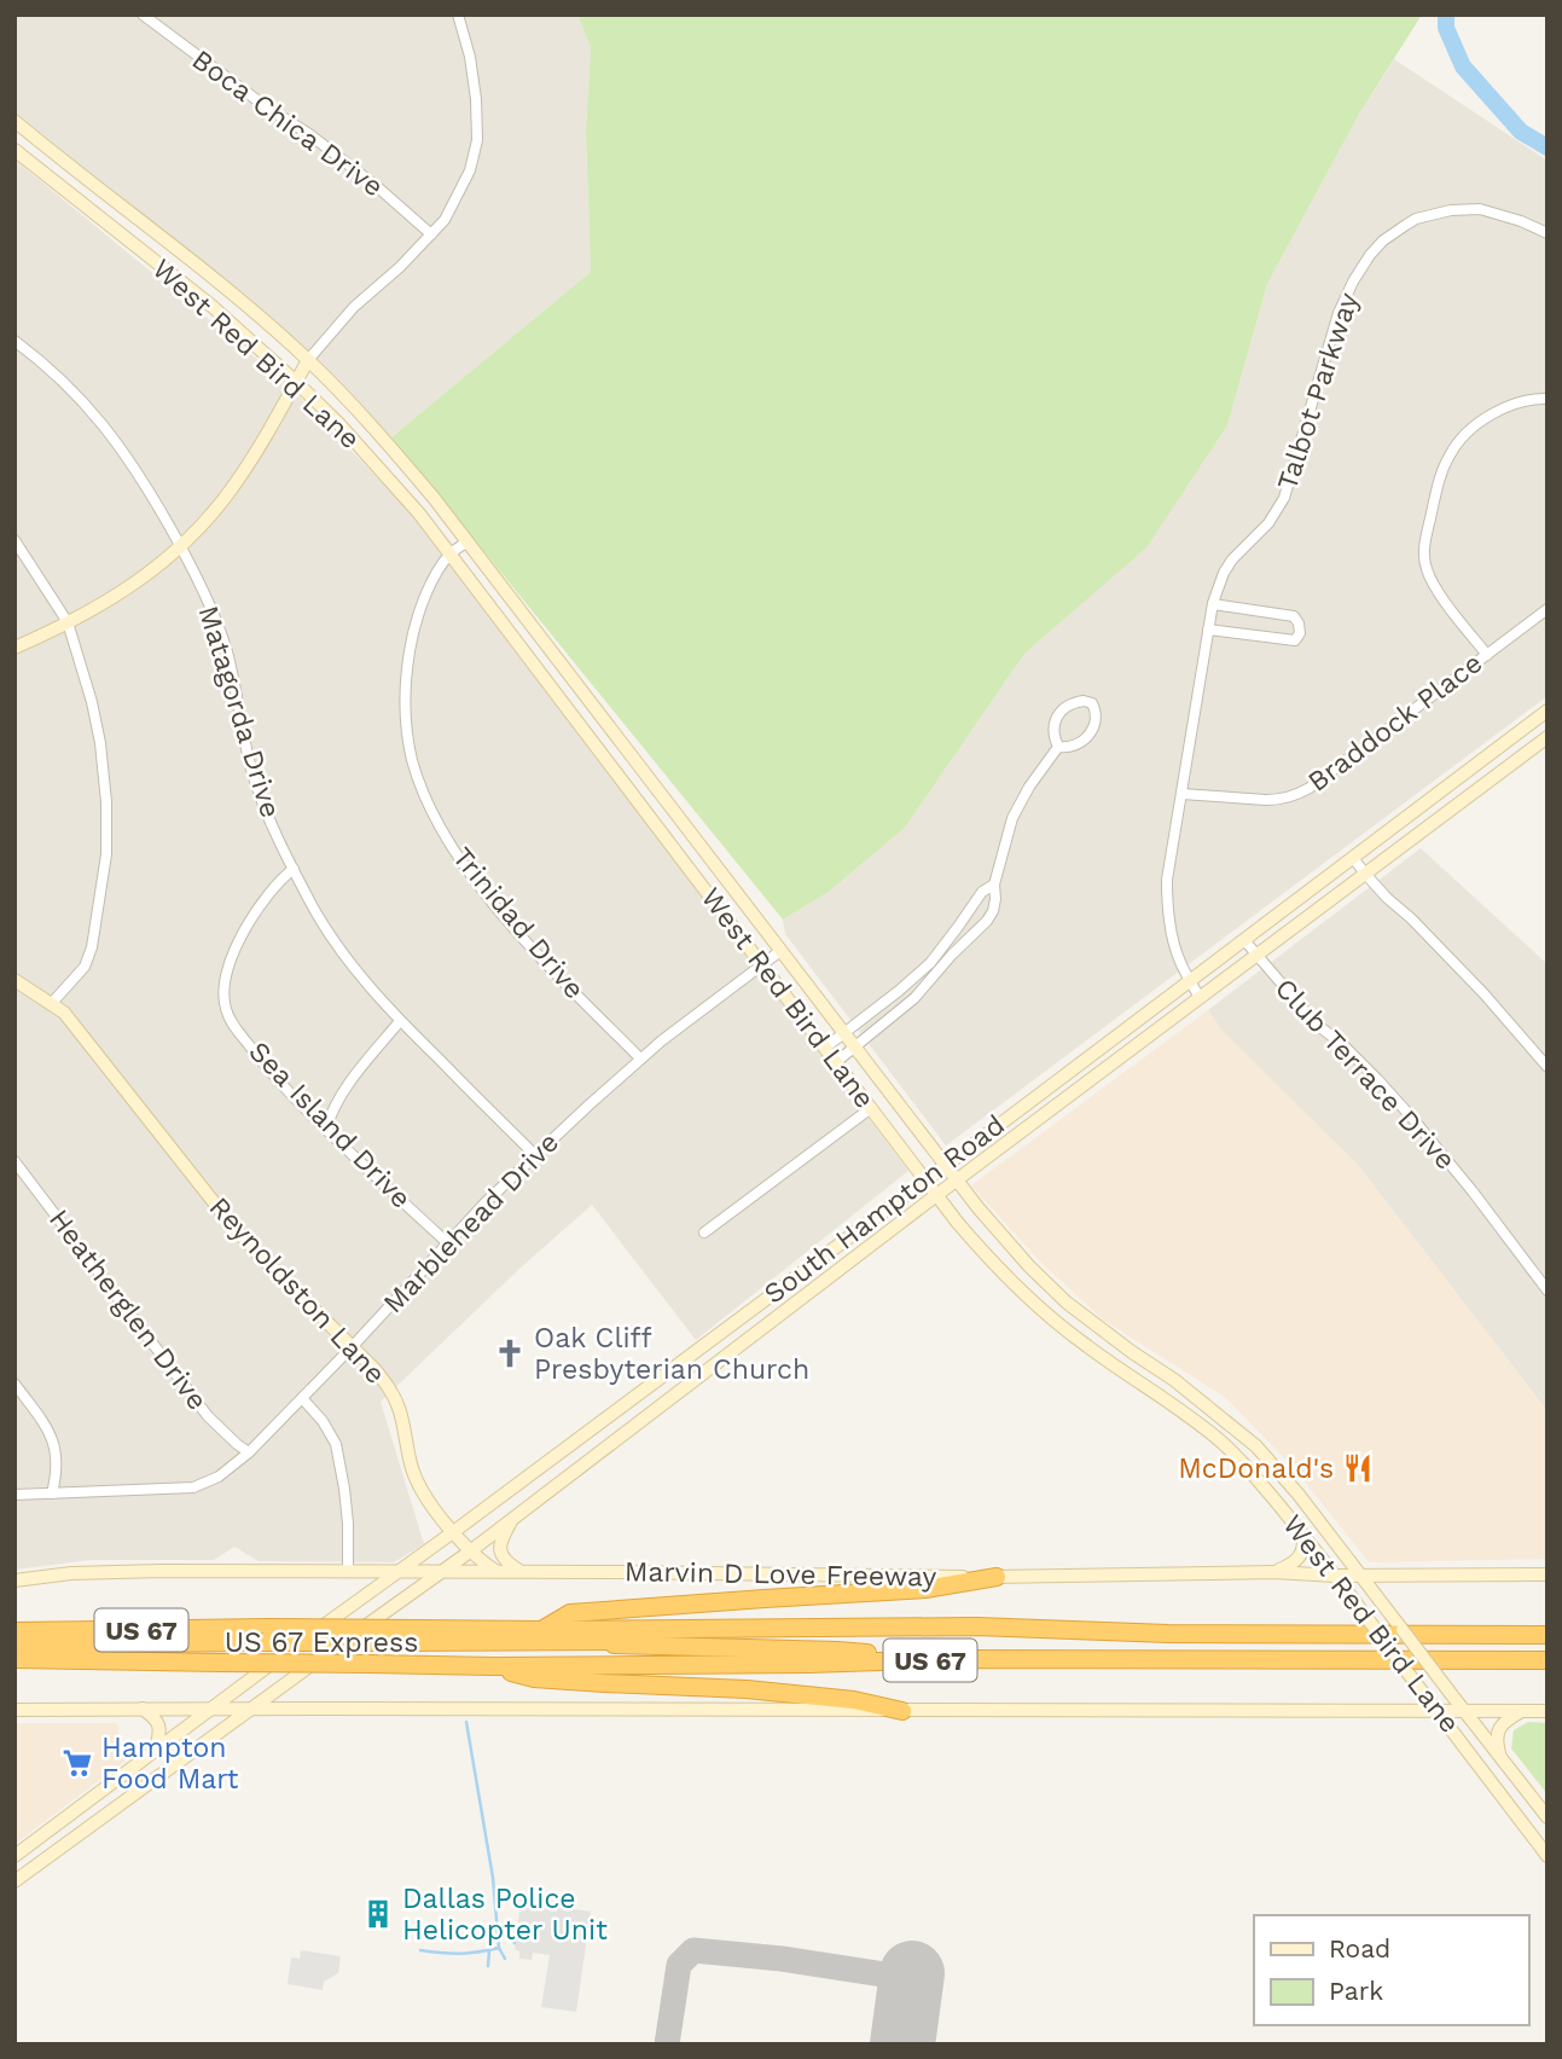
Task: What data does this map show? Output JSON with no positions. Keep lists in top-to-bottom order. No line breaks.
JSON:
{"streets":{"highway":["Marvin D Love Freeway","US 67","US 67 Express"],"main road":["West Red Bird Lane","South Hampton Road","Reynoldston Lane"],"street":["Boca Chica Drive","Talbot Parkway","Matagorda Drive","Braddock Place","Trinidad Drive","Club Terrace Drive","Sea Island Drive","Marblehead Drive","Heatherglen Drive"]},"crossings":[["West Red Bird Lane","Trinidad Drive"],["West Red Bird Lane","South Hampton Road"],["West Red Bird Lane","Marblehead Drive"],["West Red Bird Lane","Marvin D Love Freeway"],["Talbot Parkway","Braddock Place"],["Talbot Parkway","South Hampton Road"],["Matagorda Drive","Sea Island Drive"],["Matagorda Drive","Marblehead Drive"],["Trinidad Drive","Marblehead Drive"],["Club Terrace Drive","South Hampton Road"],["Sea Island Drive","Marblehead Drive"],["South Hampton Road","Reynoldston Lane"],["South Hampton Road","Marvin D Love Freeway"],["Marblehead Drive","Reynoldston Lane"],["Marblehead Drive","Heatherglen Drive"],["Reynoldston Lane","Marvin D Love Freeway"],["Marvin D Love Freeway","US 67 Express"]],"places":{"church":["Oak Cliff Presbyterian Church"],"restaurant":["McDonald's"],"supermarket":["Hampton Food Mart"],"building":["Dallas Police Helicopter Unit"]},"legend":["Road","Park"]}
